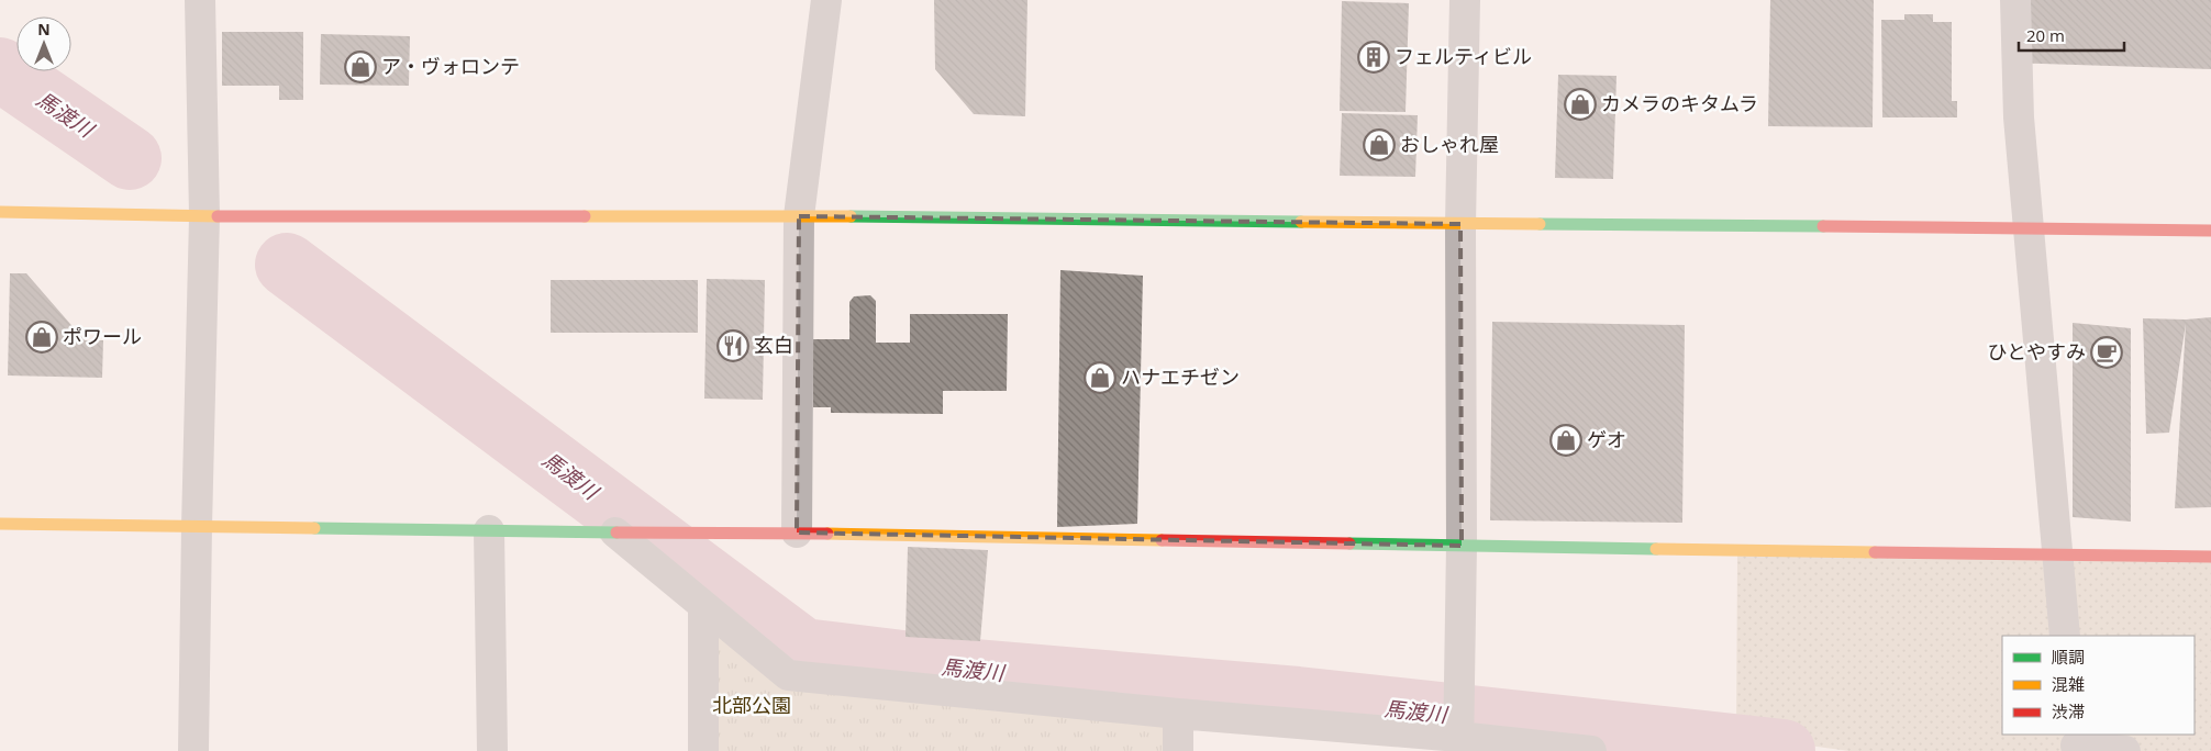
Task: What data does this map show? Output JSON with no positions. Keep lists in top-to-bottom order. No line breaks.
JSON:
{"water":["馬渡川"],"parks":["北部公園"],"places":{"building":["フェルティビル"],"shop":["ア・ヴォロンテ","カメラのキタムラ","おしゃれ屋","ポワール","ハナエチゼン","ゲオ"],"restaurant":["玄白"],"cafe":["ひとやすみ"]},"legend":["順調","混雑","渋滞"],"scale_bar":"20 m","north":"top"}
